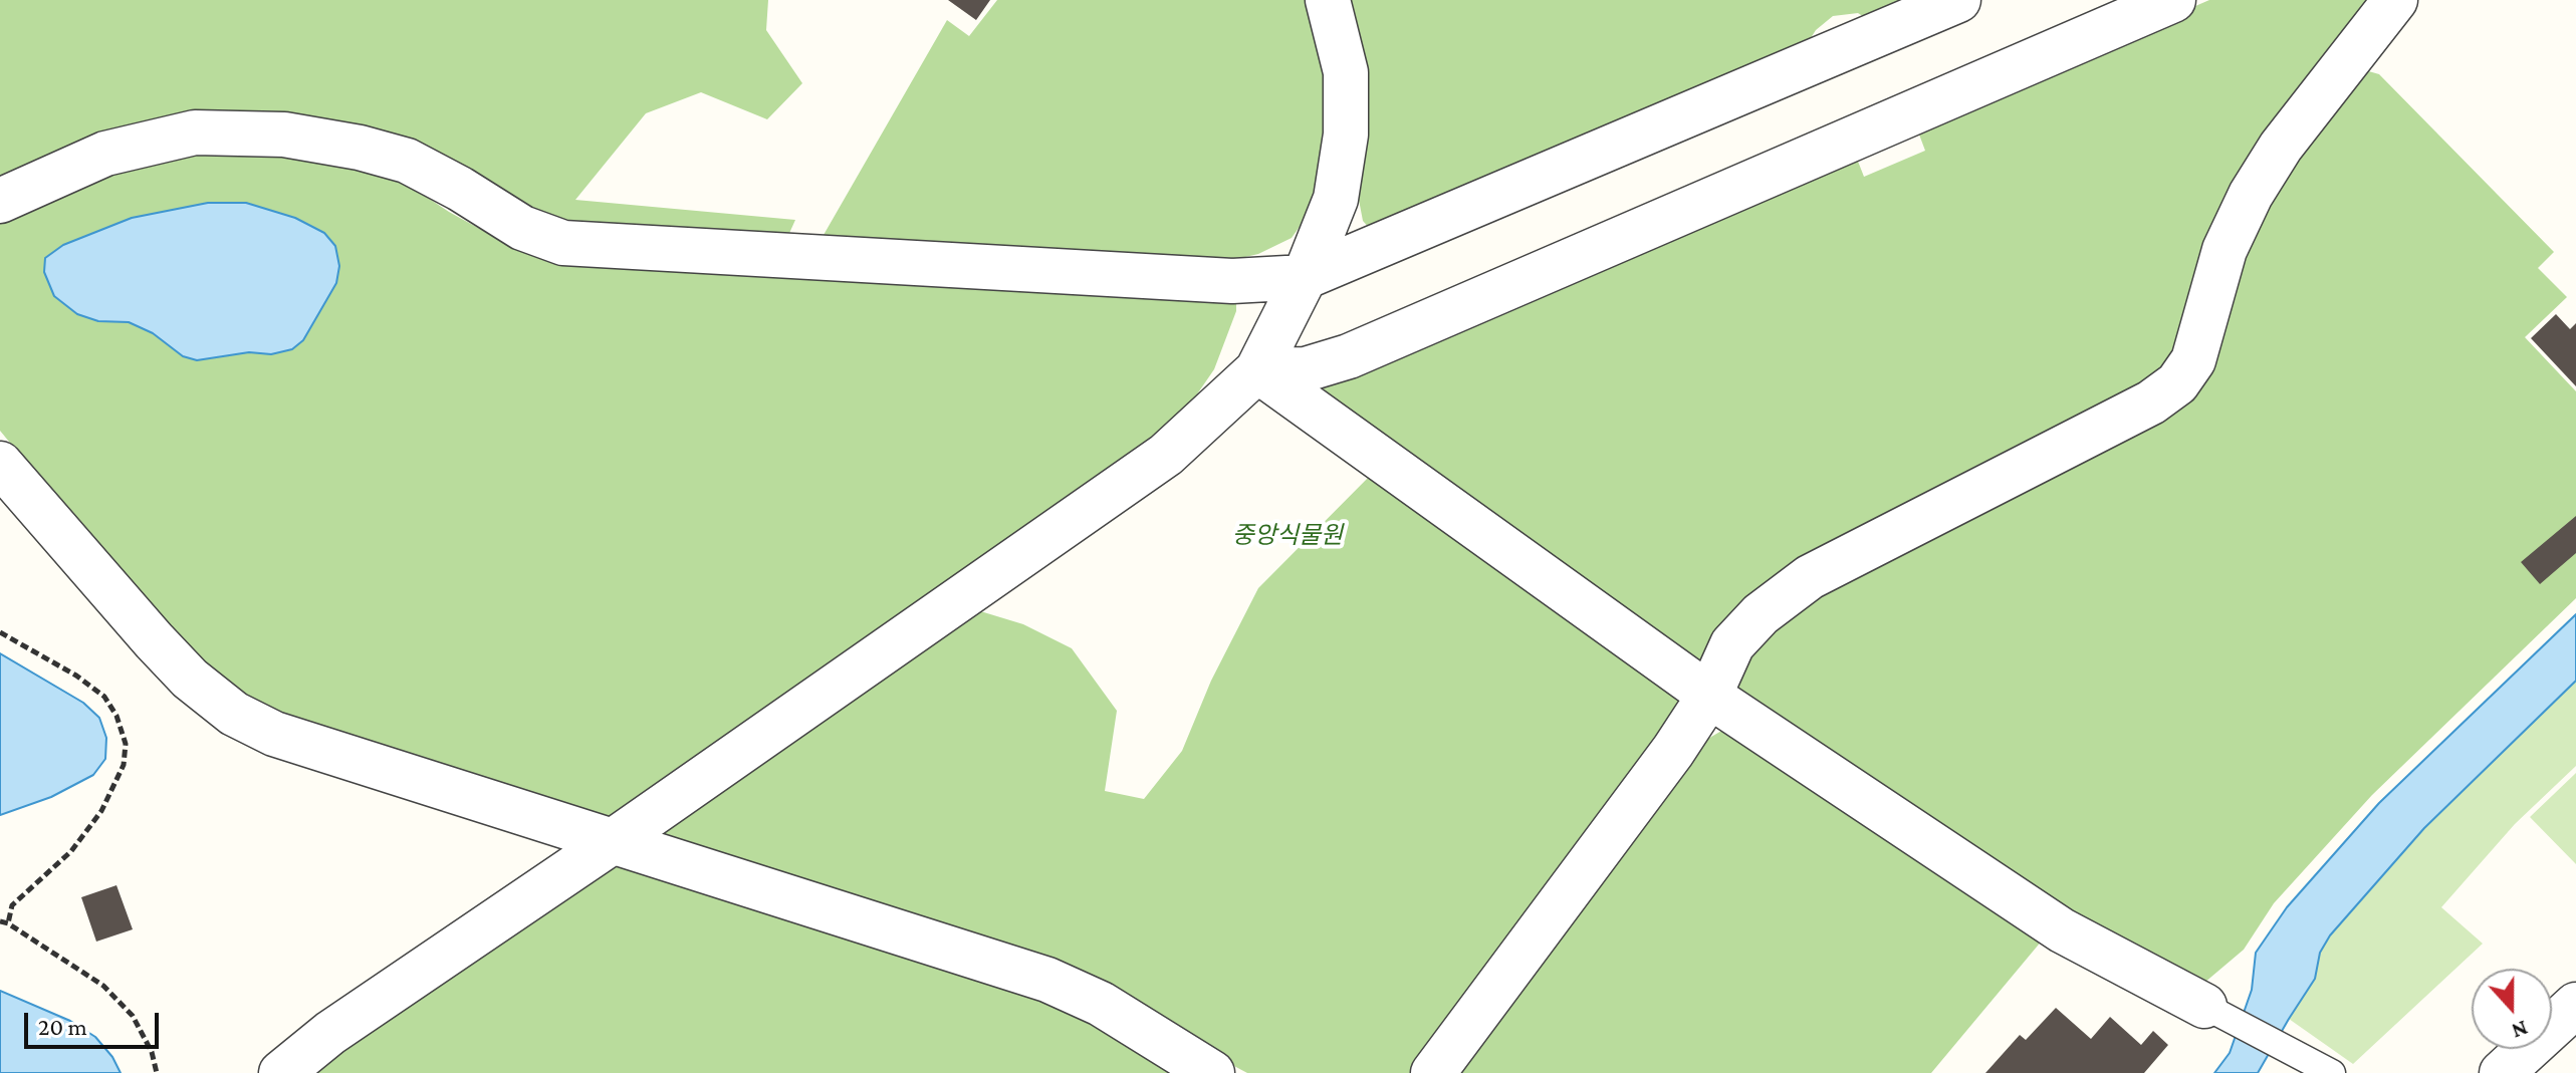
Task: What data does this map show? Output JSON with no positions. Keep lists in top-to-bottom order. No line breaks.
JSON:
{"parks":["중앙식물원"],"scale_bar":"20 m","north":"bottom"}
